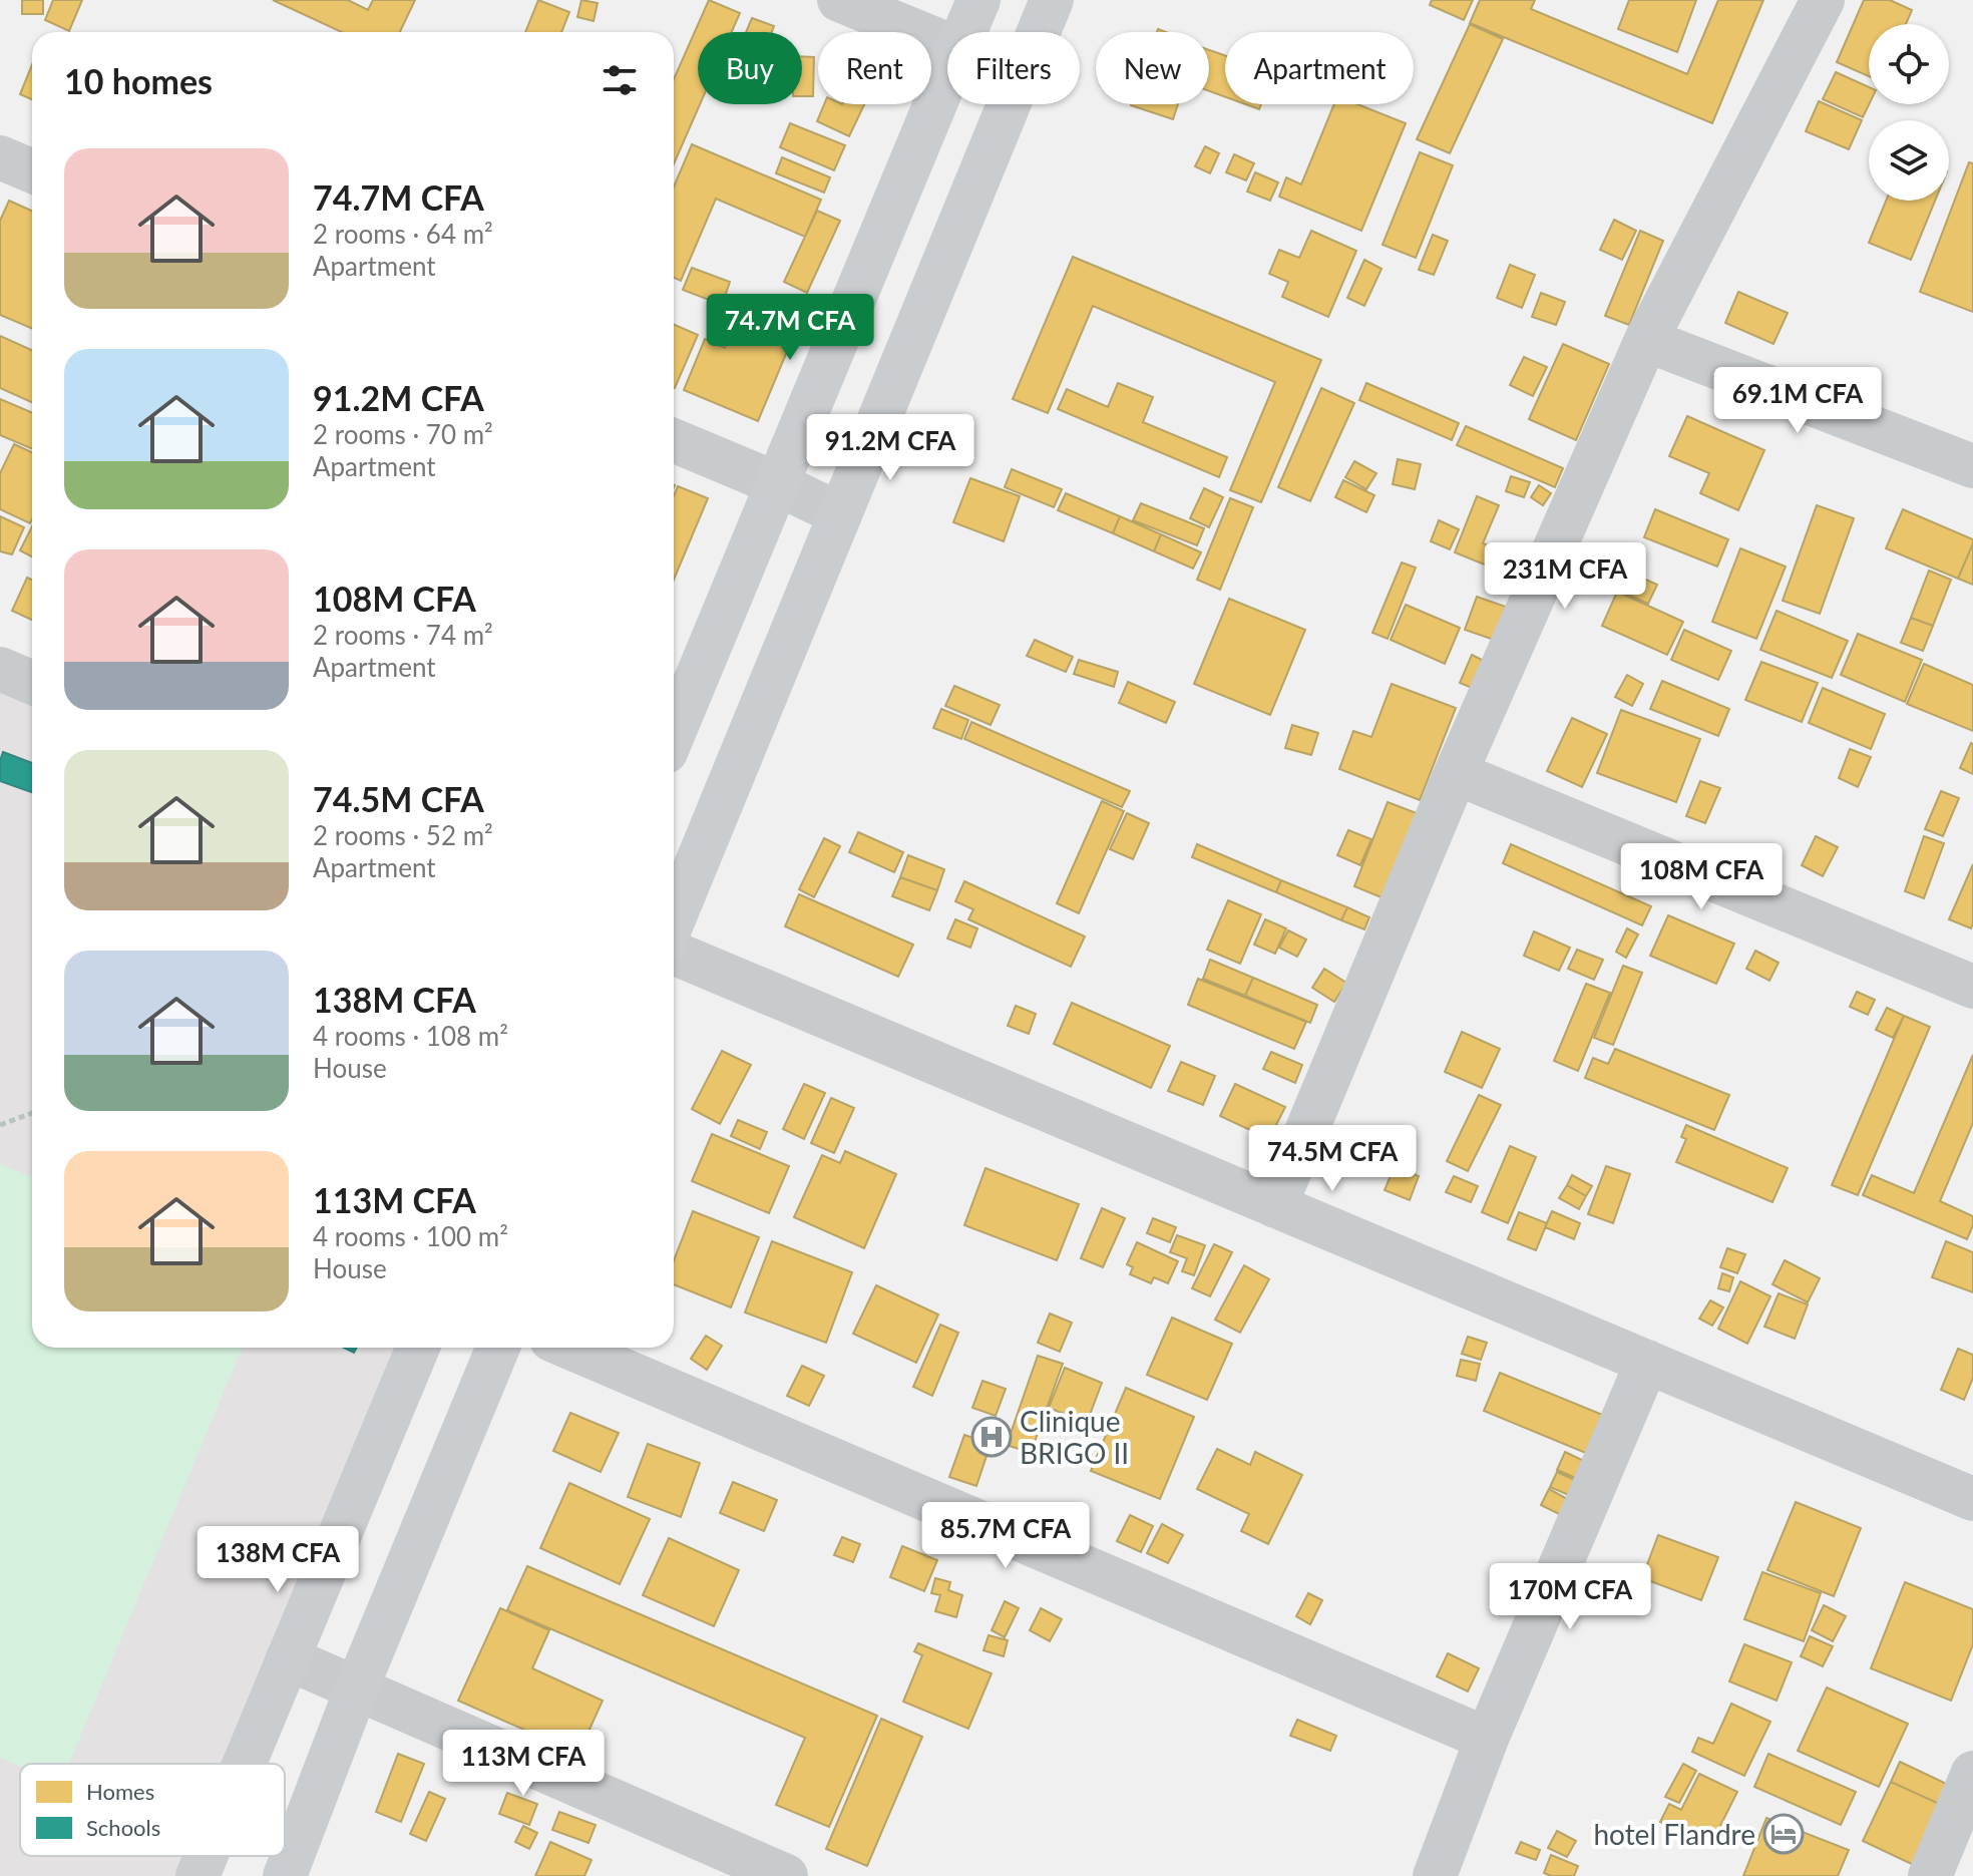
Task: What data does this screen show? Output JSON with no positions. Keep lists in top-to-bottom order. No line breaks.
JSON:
{"places":{"hospital":["Clinique BRIGO II"],"hotel":["hotel Flandre"]},"legend":["Homes","Schools"],"page":{"chip":["Buy","Rent","Filters","New","Apartment"],"heading":"10 homes","list":[{"name":"74.7M CFA","note":"2 rooms · 64 m² · Apartment"},{"name":"91.2M CFA","note":"2 rooms · 70 m² · Apartment"},{"name":"108M CFA","note":"2 rooms · 74 m² · Apartment"},{"name":"74.5M CFA","note":"2 rooms · 52 m² · Apartment"},{"name":"138M CFA","note":"4 rooms · 108 m² · House"},{"name":"113M CFA","note":"4 rooms · 100 m² · House"}],"price":["74.7M CFA","69.1M CFA","91.2M CFA","231M CFA","108M CFA","74.5M CFA","85.7M CFA","138M CFA","170M CFA","113M CFA"]}}
